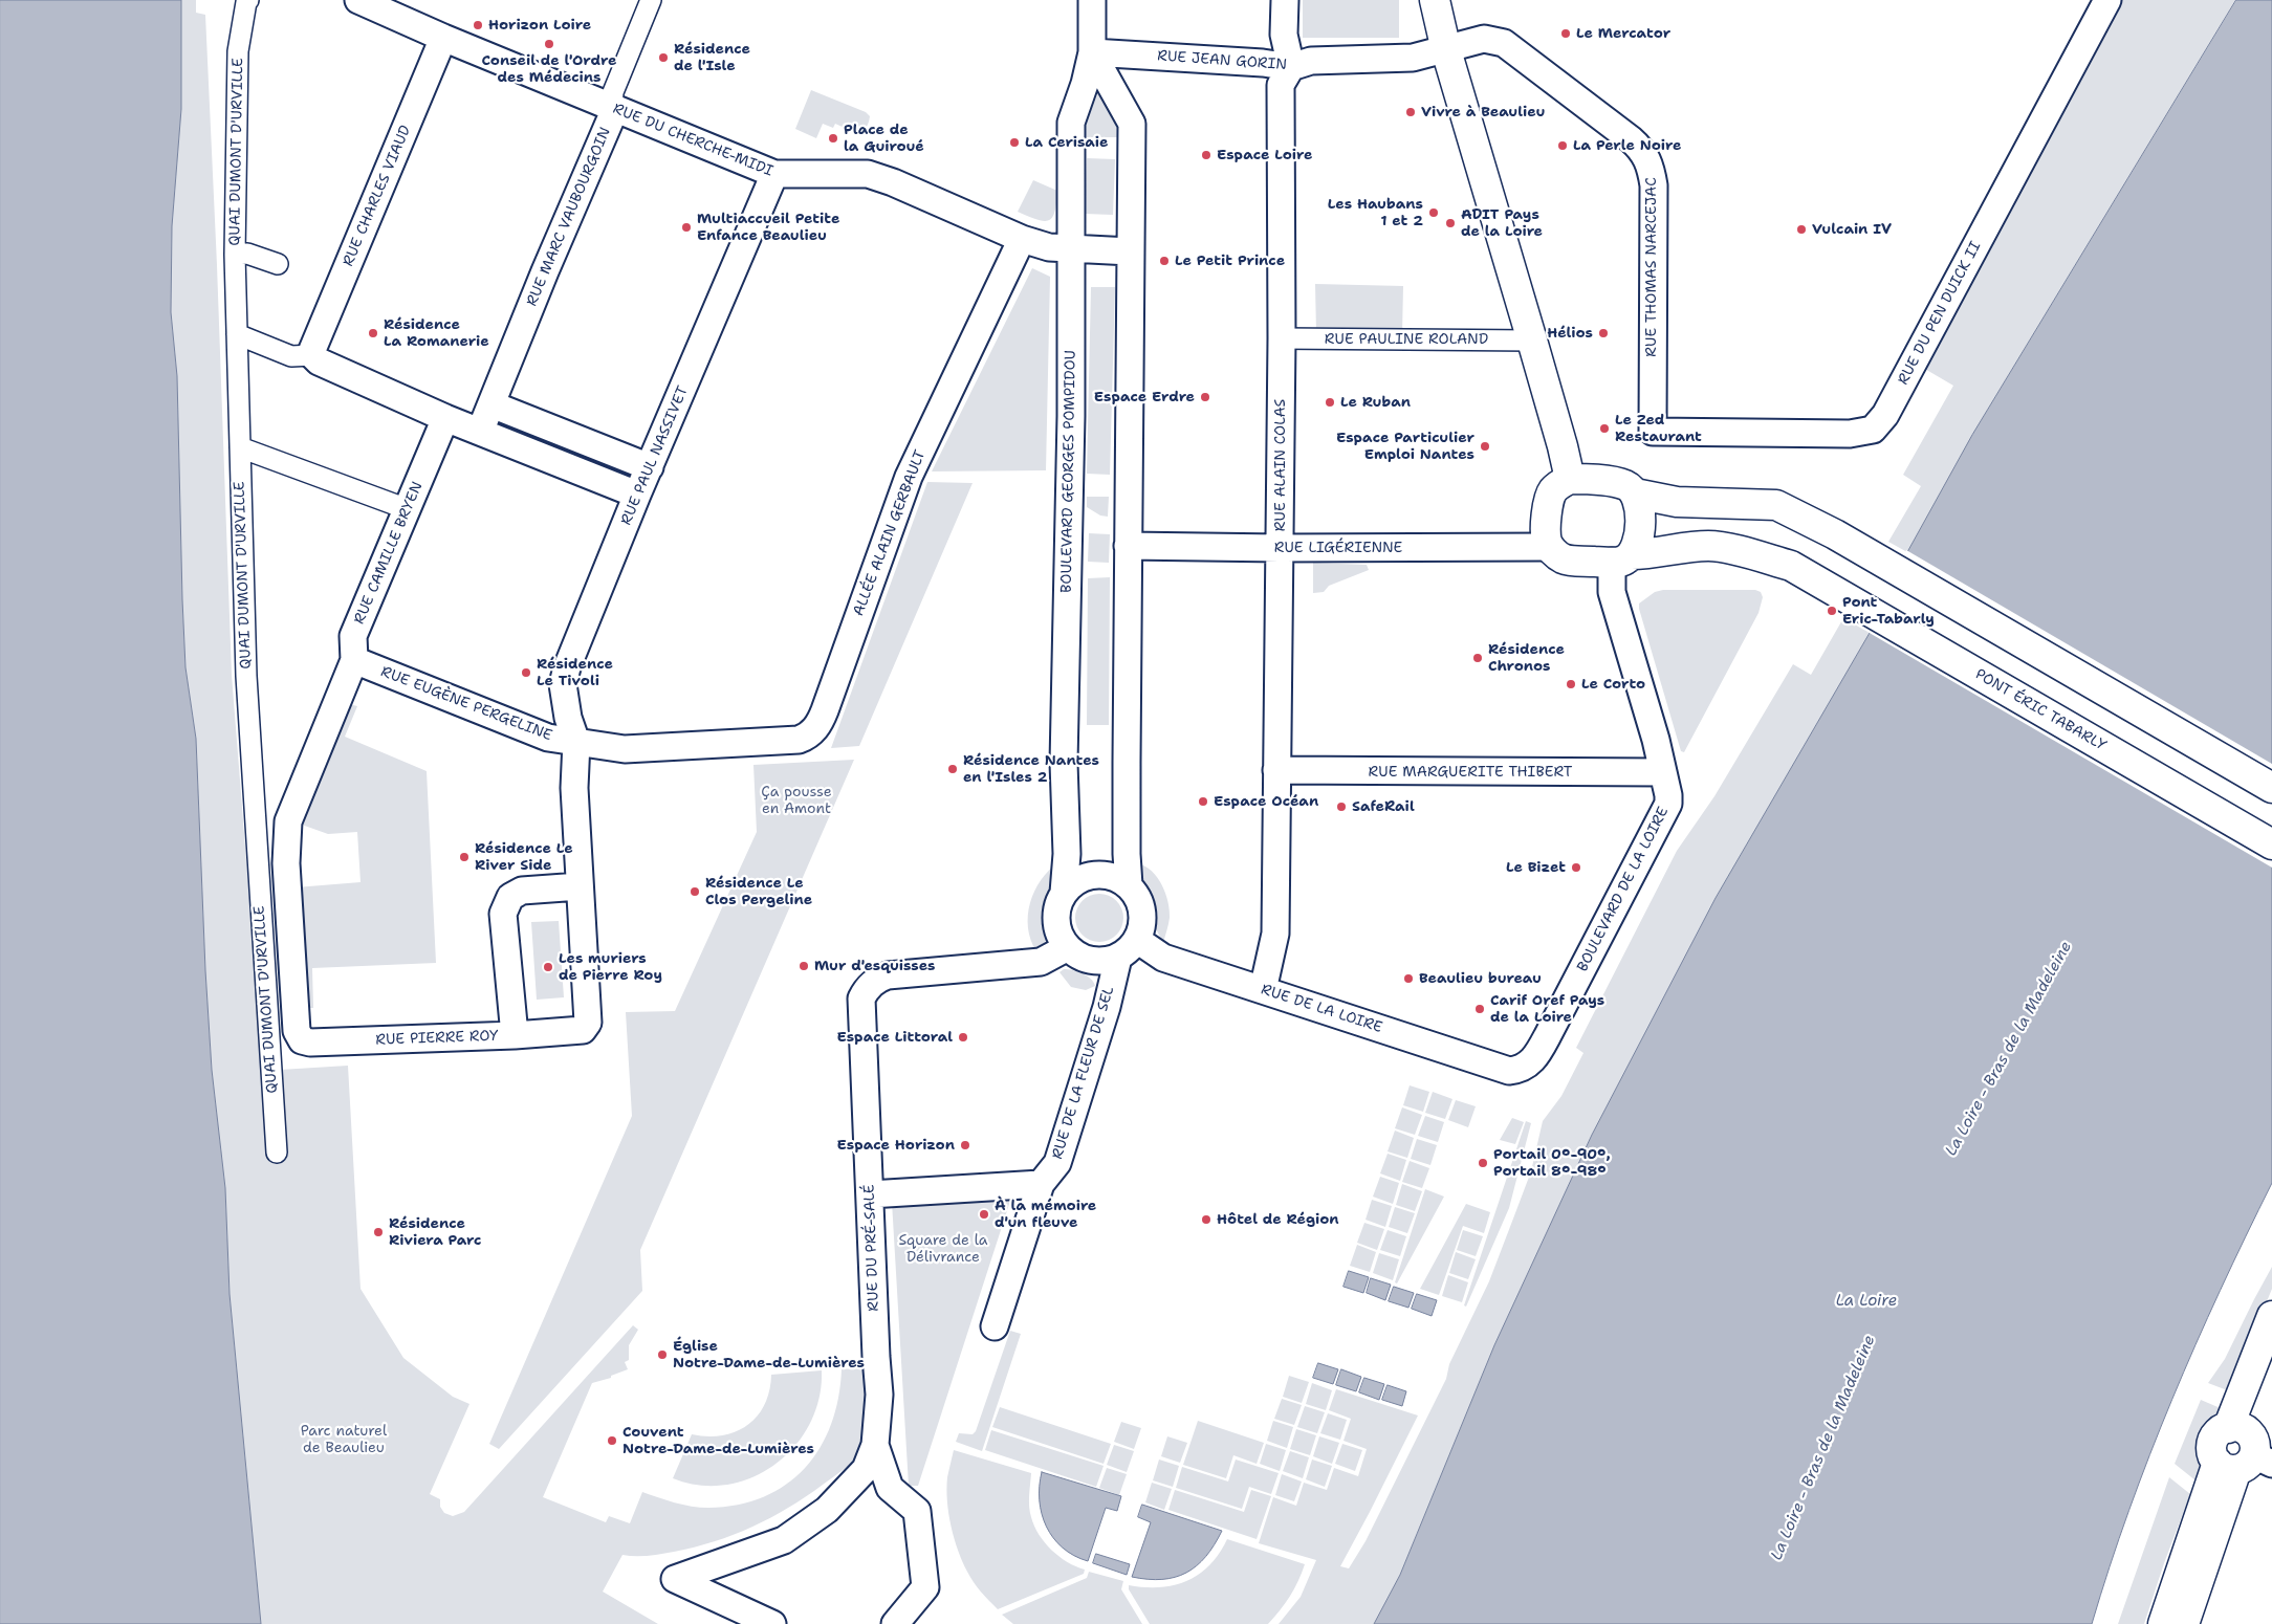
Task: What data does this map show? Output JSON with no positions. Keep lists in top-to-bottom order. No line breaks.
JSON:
{"streets":{"street":["RUE JEAN GORIN","RUE DU CHERCHE-MIDI","QUAI DUMONT D'URVILLE","RUE CHARLES VIAUD","RUE MARC VAUBOURGOIN","RUE THOMAS NARCEJAC","RUE DU PEN DUICK II","RUE PAULINE ROLAND","RUE PAUL NASSIVET","RUE ALAIN COLAS","BOULEVARD GEORGES POMPIDOU","ALLÉE ALAIN GERBAULT","RUE LIGÉRIENNE","RUE CAMILLE BRYEN","RUE EUGÈNE PERGELINE","PONT ÉRIC TABARLY","RUE MARGUERITE THIBERT","BOULEVARD DE LA LOIRE","RUE DE LA LOIRE","RUE PIERRE ROY","RUE DE LA FLEUR DE SEL","RUE DU PRÉ-SALÉ"]},"crossings":[["RUE JEAN GORIN","RUE THOMAS NARCEJAC"],["RUE JEAN GORIN","RUE ALAIN COLAS"],["RUE JEAN GORIN","BOULEVARD GEORGES POMPIDOU"],["RUE DU CHERCHE-MIDI","RUE CHARLES VIAUD"],["RUE DU CHERCHE-MIDI","RUE MARC VAUBOURGOIN"],["RUE DU CHERCHE-MIDI","RUE PAUL NASSIVET"],["RUE DU CHERCHE-MIDI","BOULEVARD GEORGES POMPIDOU"],["RUE DU CHERCHE-MIDI","ALLÉE ALAIN GERBAULT"],["QUAI DUMONT D'URVILLE","RUE CAMILLE BRYEN"],["QUAI DUMONT D'URVILLE","RUE PIERRE ROY"],["RUE THOMAS NARCEJAC","RUE DU PEN DUICK II"],["RUE PAULINE ROLAND","RUE ALAIN COLAS"],["RUE PAUL NASSIVET","RUE EUGÈNE PERGELINE"],["RUE ALAIN COLAS","RUE LIGÉRIENNE"],["RUE ALAIN COLAS","RUE MARGUERITE THIBERT"],["RUE ALAIN COLAS","RUE DE LA LOIRE"],["BOULEVARD GEORGES POMPIDOU","RUE LIGÉRIENNE"],["BOULEVARD GEORGES POMPIDOU","RUE DE LA LOIRE"],["BOULEVARD GEORGES POMPIDOU","RUE DE LA FLEUR DE SEL"],["BOULEVARD GEORGES POMPIDOU","RUE DU PRÉ-SALÉ"],["ALLÉE ALAIN GERBAULT","RUE EUGÈNE PERGELINE"],["RUE LIGÉRIENNE","PONT ÉRIC TABARLY"],["RUE LIGÉRIENNE","BOULEVARD DE LA LOIRE"],["RUE CAMILLE BRYEN","RUE EUGÈNE PERGELINE"],["PONT ÉRIC TABARLY","BOULEVARD DE LA LOIRE"],["RUE MARGUERITE THIBERT","BOULEVARD DE LA LOIRE"],["BOULEVARD DE LA LOIRE","RUE DE LA LOIRE"],["RUE DE LA LOIRE","RUE DE LA FLEUR DE SEL"],["RUE DE LA LOIRE","RUE DU PRÉ-SALÉ"],["RUE DE LA FLEUR DE SEL","RUE DU PRÉ-SALÉ"]],"water":["La Loire - Bras de la Madeleine","La Loire"],"parks":["Ça pousse en Amont","Square de la Délivrance","Parc naturel de Beaulieu"],"places":["Horizon Loire","Le Mercator","Conseil de l'Ordre des Médecins","Résidence de l'Isle","Vivre à Beaulieu","Place de la Guiroué","La Cerisaie","La Perle Noire","Espace Loire","Les Haubans 1 et 2","ADIT Pays de la Loire","Multiaccueil Petite Enfance Beaulieu","Vulcain IV","Le Petit Prince","Résidence La Romanerie","Hélios","Espace Erdre","Le Ruban","Le Zed Restaurant","Espace Particulier Emploi Nantes","Pont Eric-Tabarly","Résidence Chronos","Résidence Le Tivoli","Le Corto","Résidence Nantes en l'Isles 2","Espace Océan","SafeRail","Résidence Le River Side","Le Bizet","Résidence Le Clos Pergeline","Mur d'esquisses","Les muriers de Pierre Roy","Beaulieu bureau","Carif Oref Pays de la Loire","Espace Littoral","Espace Horizon","Portail 0°-90°, Portail 8°-98°","À la mémoire d'un fleuve","Hôtel de Région","Résidence Riviera Parc","Église Notre-Dame-de-Lumières","Couvent Notre-Dame-de-Lumières"]}
